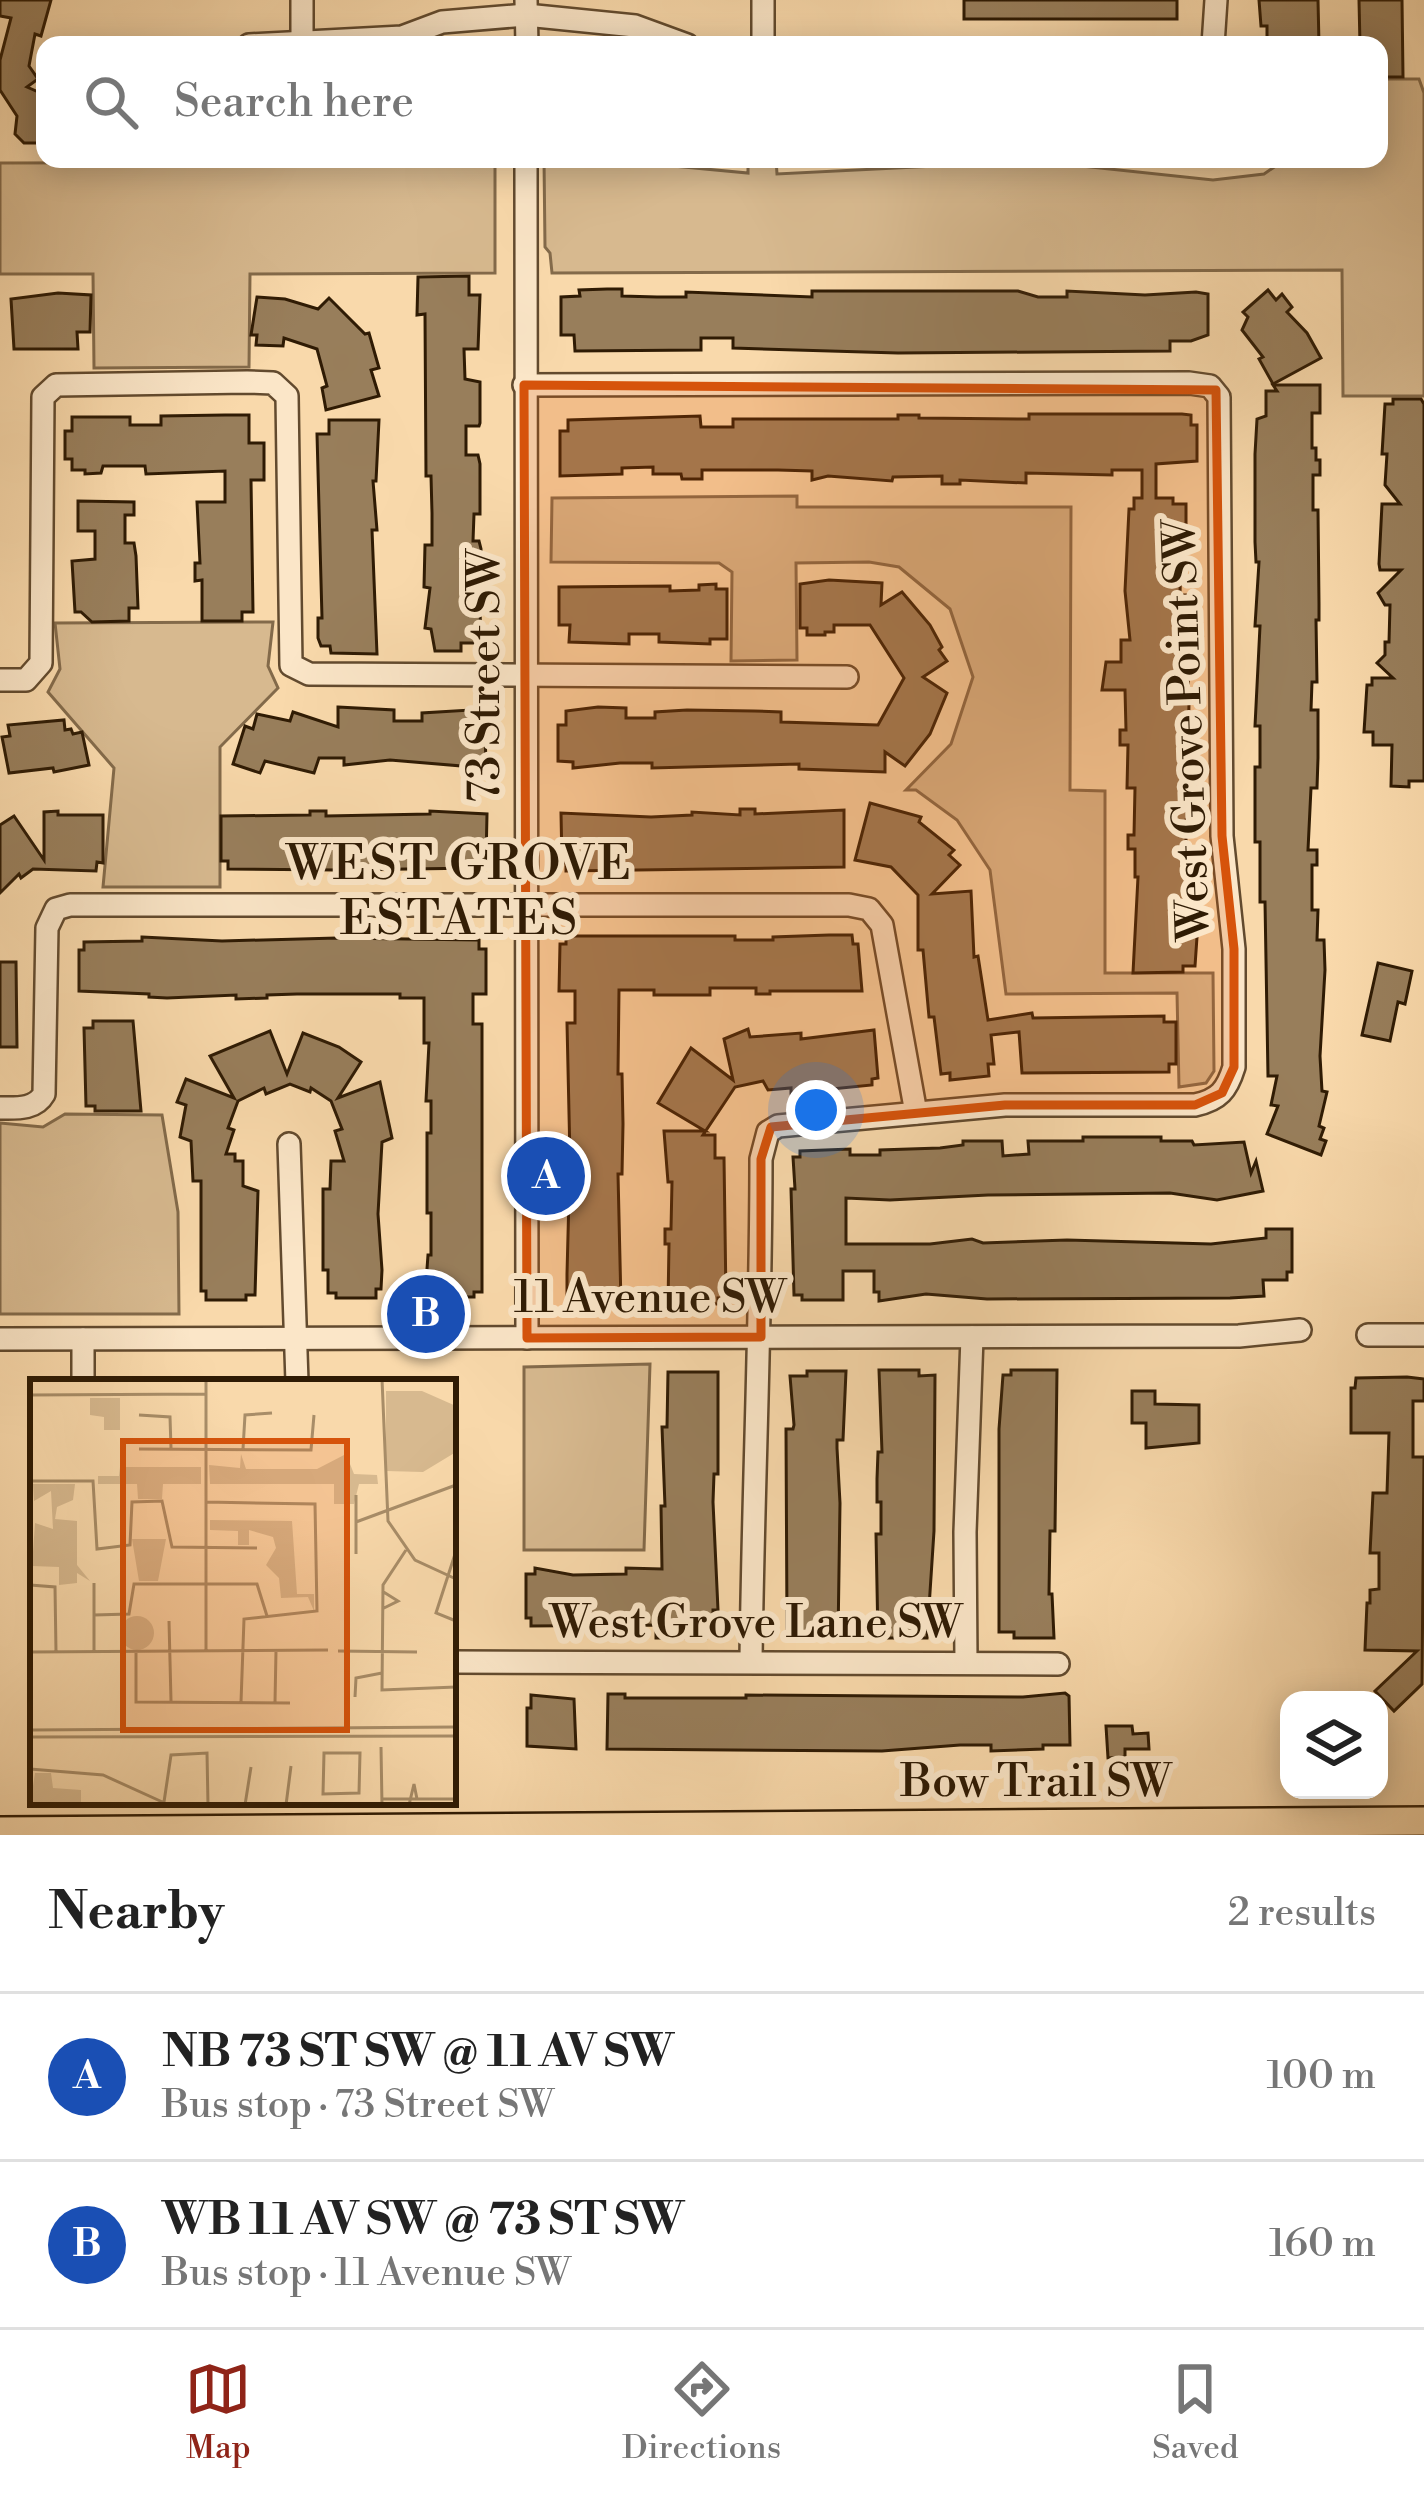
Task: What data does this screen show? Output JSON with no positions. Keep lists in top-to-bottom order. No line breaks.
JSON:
{"streets":{"main road":["Bow Trail SW"],"street":["73 Street SW","West Grove Point SW","11 Avenue SW","West Grove Lane SW"]},"crossings":[["73 Street SW","West Grove Point SW"],["73 Street SW","11 Avenue SW"],["West Grove Point SW","11 Avenue SW"]],"districts":["WEST GROVE ESTATES"],"page":{"search":"Search here","pins":["A","B"],"heading":["Nearby","2 results"],"list":[{"mark":"A","name":"NB 73 ST SW @ 11 AV SW","note":"Bus stop · 73 Street SW","value":"100 m"},{"mark":"B","name":"WB 11 AV SW @ 73 ST SW","note":"Bus stop · 11 Avenue SW","value":"160 m"}],"nav":["Map","Directions","Saved"]}}
